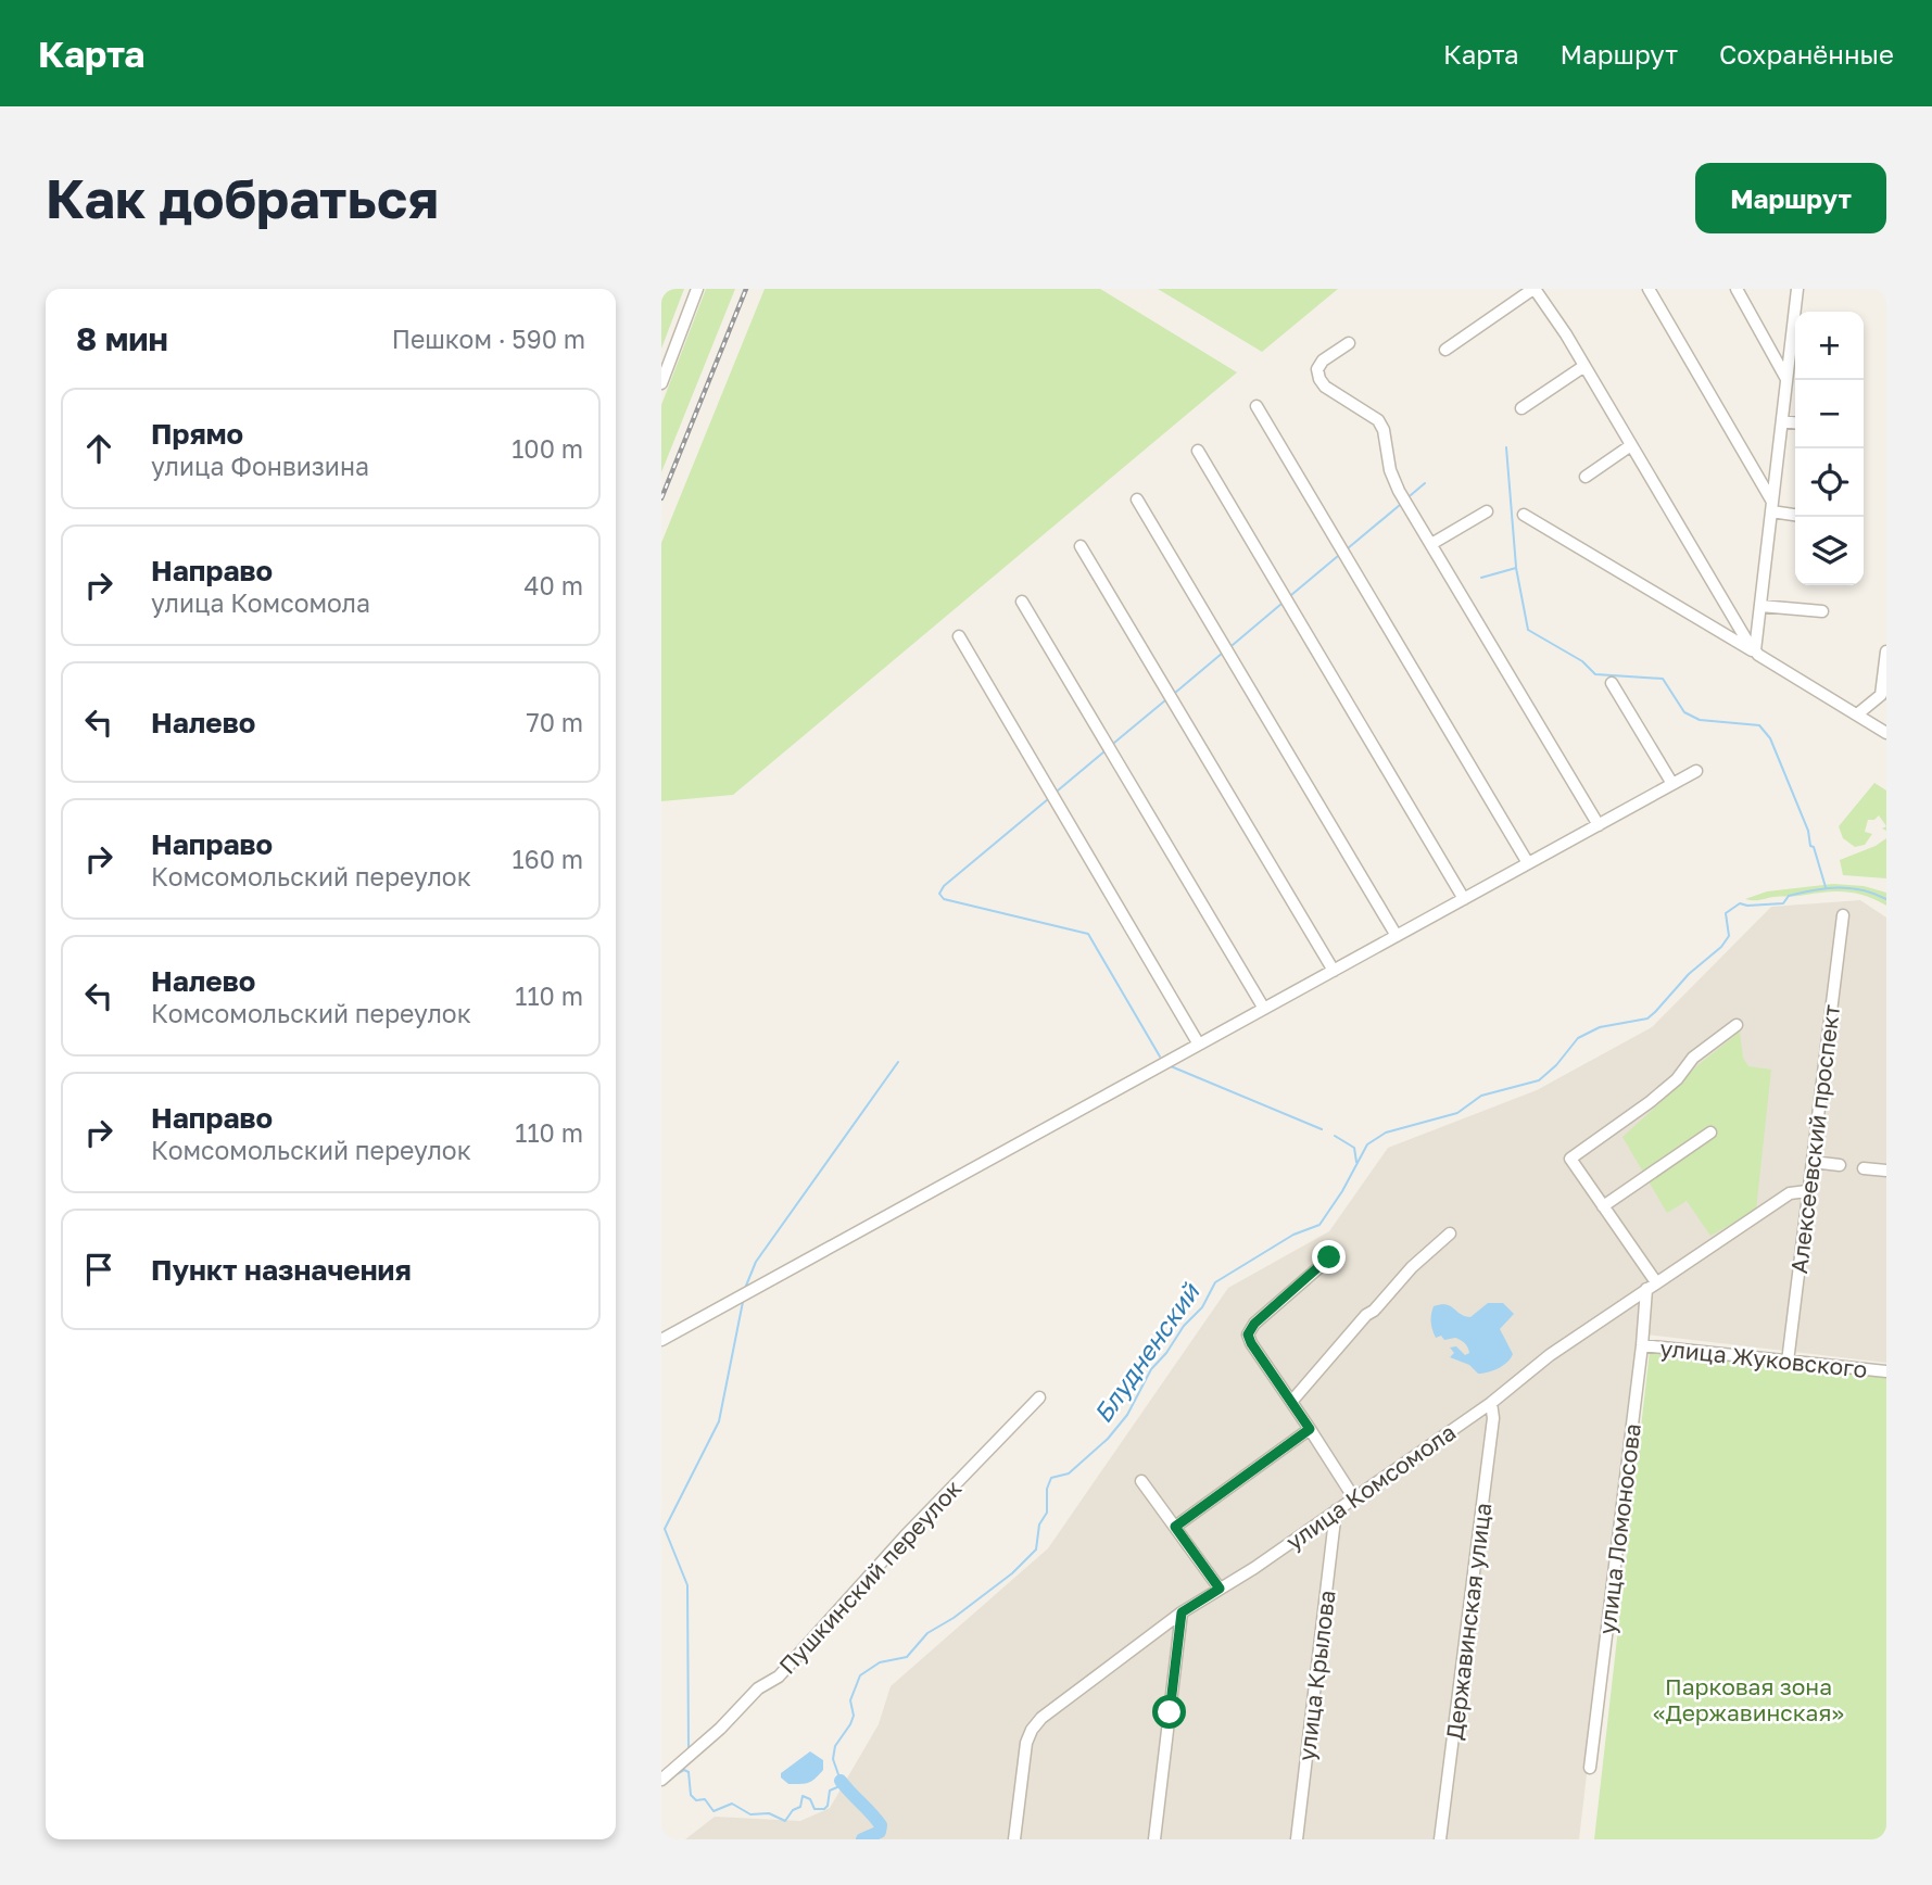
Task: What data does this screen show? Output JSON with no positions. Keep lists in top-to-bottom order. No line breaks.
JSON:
{"streets":{"street":["Алексеевский проспект","улица Жуковского","улица Комсомола","улица Ломоносова","Пушкинский переулок","Державинская улица","улица Крылова"]},"crossings":[["Алексеевский проспект","улица Жуковского"],["Алексеевский проспект","улица Комсомола"],["улица Жуковского","улица Ломоносова"],["улица Комсомола","улица Ломоносова"],["улица Комсомола","Державинская улица"],["улица Комсомола","улица Крылова"]],"water":["Блудненский"],"parks":["Парковая зона «Державинская»"],"page":{"header":"Карта","nav":["Карта","Маршрут","Сохранённые"],"buttons":"Маршрут","title":"Как добраться","heading":["8 мин","Пешком · 590 m"],"map_buttons":["+","−"],"list":[["Прямо","улица Фонвизина","100 m"],["Направо","улица Комсомола","40 m"],["Налево","70 m"],["Направо","Комсомольский переулок","160 m"],["Налево","Комсомольский переулок","110 m"],["Направо","Комсомольский переулок","110 m"],"Пункт назначения"]}}
